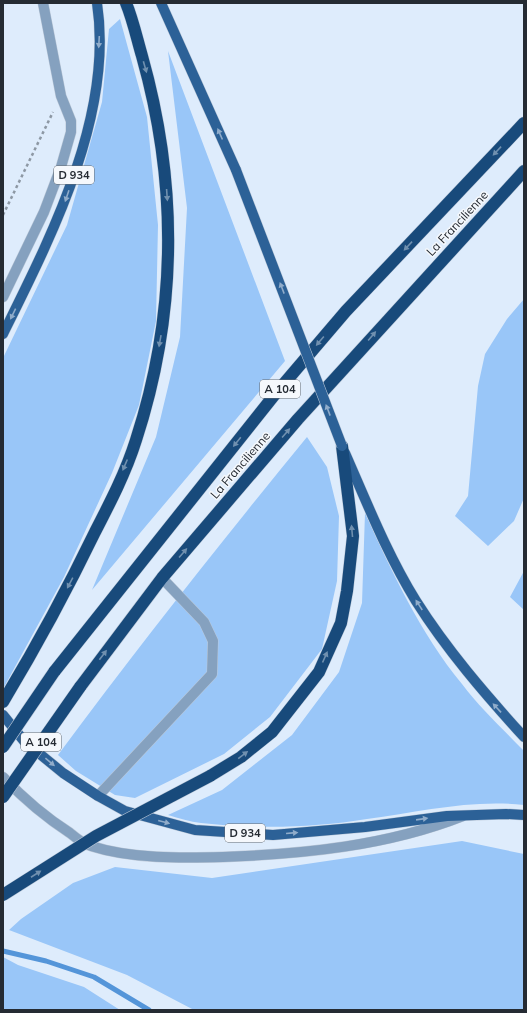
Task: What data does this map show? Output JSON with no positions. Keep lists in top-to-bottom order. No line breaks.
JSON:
{"streets":{"highway":["La Francilienne","A 104"],"main road":["D 934"]}}
